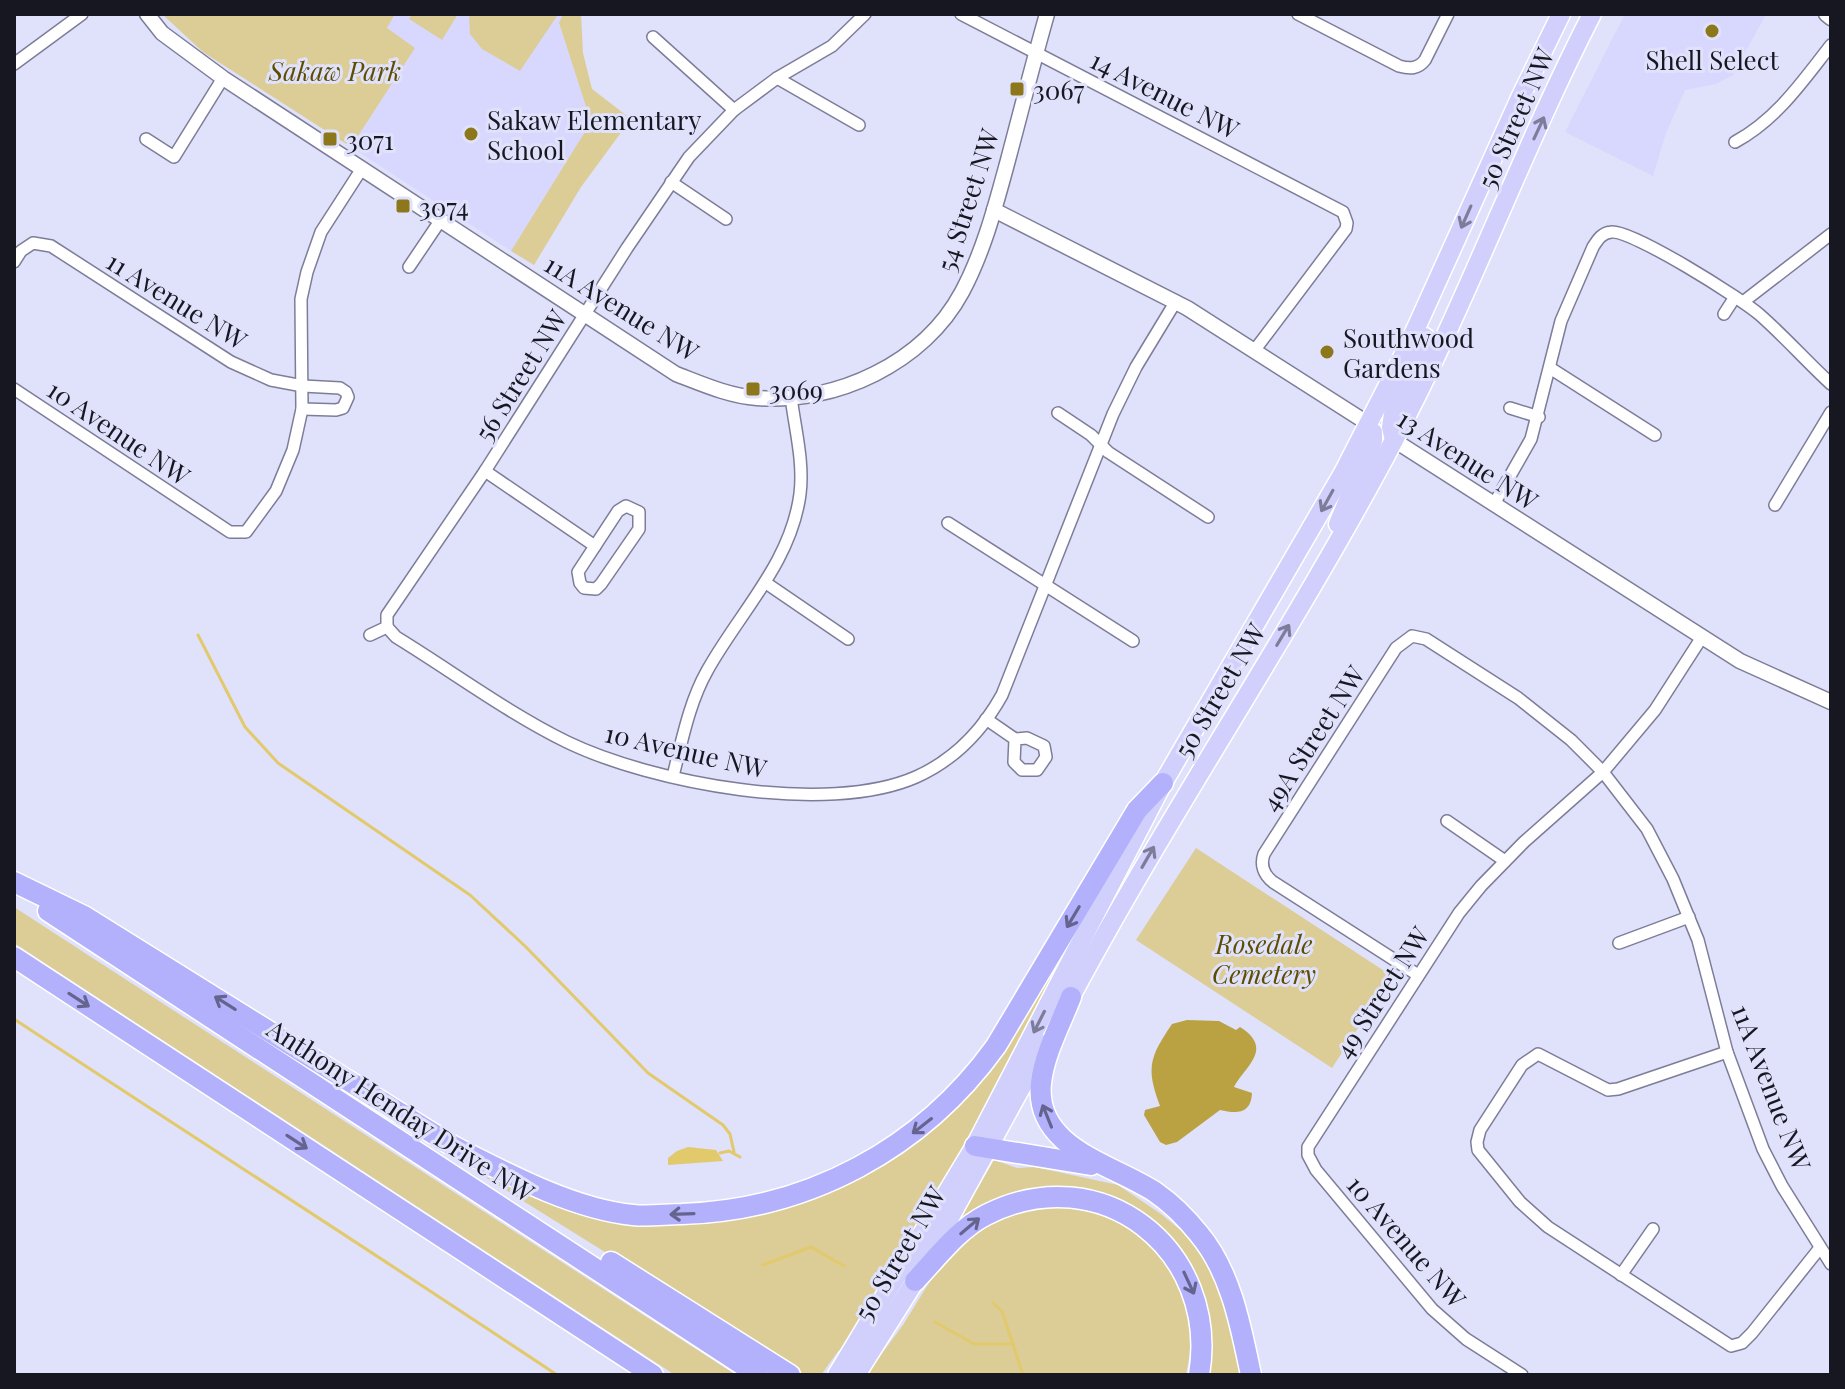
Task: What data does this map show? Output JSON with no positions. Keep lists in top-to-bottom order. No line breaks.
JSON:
{"streets":{"highway":["Anthony Henday Drive NW"],"main road":["50 Street NW"],"street":["14 Avenue NW","54 Street NW","11 Avenue NW","11A Avenue NW","56 Street NW","10 Avenue NW","13 Avenue NW","49A Street NW","49 Street NW"]},"crossings":[["14 Avenue NW","54 Street NW"],["14 Avenue NW","13 Avenue NW"],["50 Street NW","13 Avenue NW"],["54 Street NW","11A Avenue NW"],["54 Street NW","13 Avenue NW"],["11 Avenue NW","10 Avenue NW"],["11A Avenue NW","56 Street NW"],["11A Avenue NW","49A Street NW"],["11A Avenue NW","49 Street NW"],["56 Street NW","10 Avenue NW"],["10 Avenue NW","13 Avenue NW"],["10 Avenue NW","49 Street NW"],["13 Avenue NW","49 Street NW"],["49A Street NW","49 Street NW"]],"parks":["Sakaw Park","Rosedale Cemetery"],"places":{"other":["Shell Select","Sakaw Elementary School","Southwood Gardens"],"transit":["3067","3071","3074","3069"]}}
